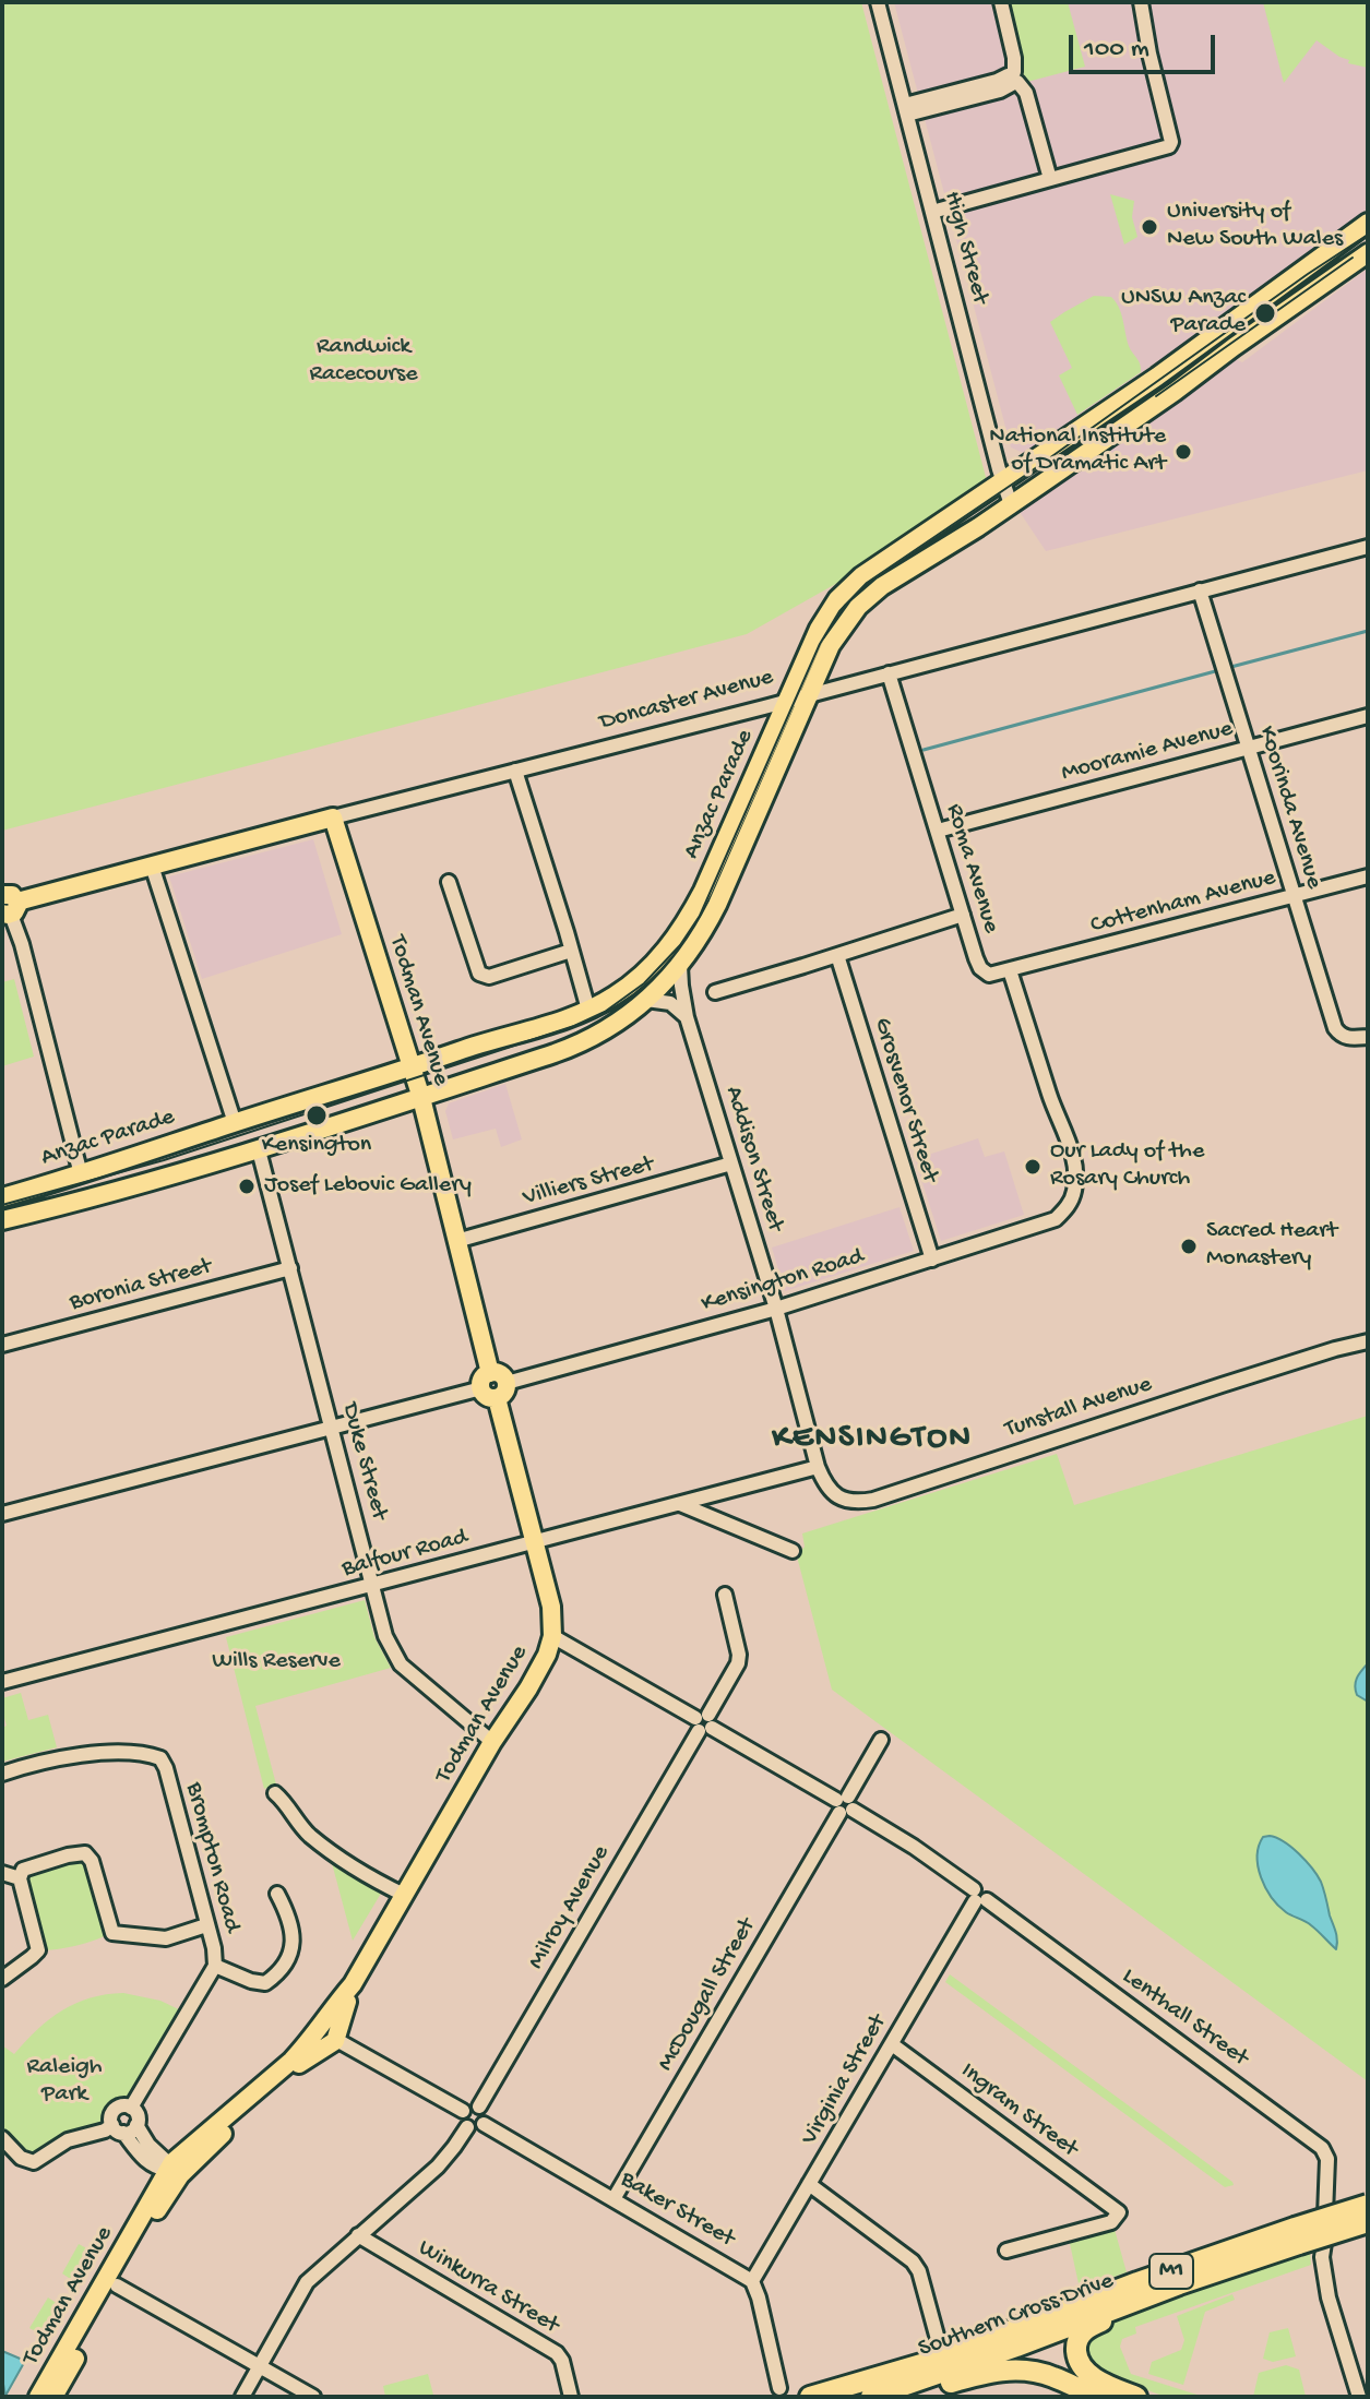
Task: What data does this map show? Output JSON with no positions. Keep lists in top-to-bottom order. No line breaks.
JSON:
{"streets":{"highway":["M1","Southern Cross Drive"],"main road":["Doncaster Avenue","Anzac Parade","Todman Avenue"],"street":["High Street","Mooramie Avenue","Koorinda Avenue","Roma Avenue","Cottenham Avenue","Grosvenor Street","Addison Street","Villiers Street","Kensington Road","Boronia Street","Tunstall Avenue","Duke Street","Balfour Road","Brompton Road","Milroy Avenue","McDougall Street","Lenthall Street","Virginia Street","Ingram Street","Baker Street","Winkurra Street"]},"crossings":[["High Street","Anzac Parade"],["Doncaster Avenue","Anzac Parade"],["Doncaster Avenue","Koorinda Avenue"],["Doncaster Avenue","Roma Avenue"],["Doncaster Avenue","Todman Avenue"],["Mooramie Avenue","Koorinda Avenue"],["Mooramie Avenue","Roma Avenue"],["Anzac Parade","Todman Avenue"],["Anzac Parade","Addison Street"],["Anzac Parade","Duke Street"],["Koorinda Avenue","Cottenham Avenue"],["Roma Avenue","Cottenham Avenue"],["Roma Avenue","Kensington Road"],["Cottenham Avenue","Kensington Road"],["Todman Avenue","Villiers Street"],["Todman Avenue","Kensington Road"],["Todman Avenue","Duke Street"],["Todman Avenue","Balfour Road"],["Todman Avenue","Lenthall Street"],["Grosvenor Street","Kensington Road"],["Addison Street","Villiers Street"],["Addison Street","Kensington Road"],["Addison Street","Tunstall Avenue"],["Addison Street","Balfour Road"],["Kensington Road","Duke Street"],["Boronia Street","Duke Street"],["Tunstall Avenue","Balfour Road"],["Duke Street","Balfour Road"],["Milroy Avenue","Lenthall Street"],["Milroy Avenue","Baker Street"],["McDougall Street","Lenthall Street"],["McDougall Street","Baker Street"],["Lenthall Street","Virginia Street"],["Virginia Street","Ingram Street"],["Virginia Street","Baker Street"]],"districts":["KENSINGTON"],"parks":["Randwick Racecourse","Wills Reserve","Raleigh Park"],"places":["University of New South Wales","UNSW Anzac Parade","National Institute of Dramatic Art","Kensington","Our Lady of the Rosary Church","Josef Lebovic Gallery","Sacred Heart Monastery"],"scale_bar":"100 m"}
